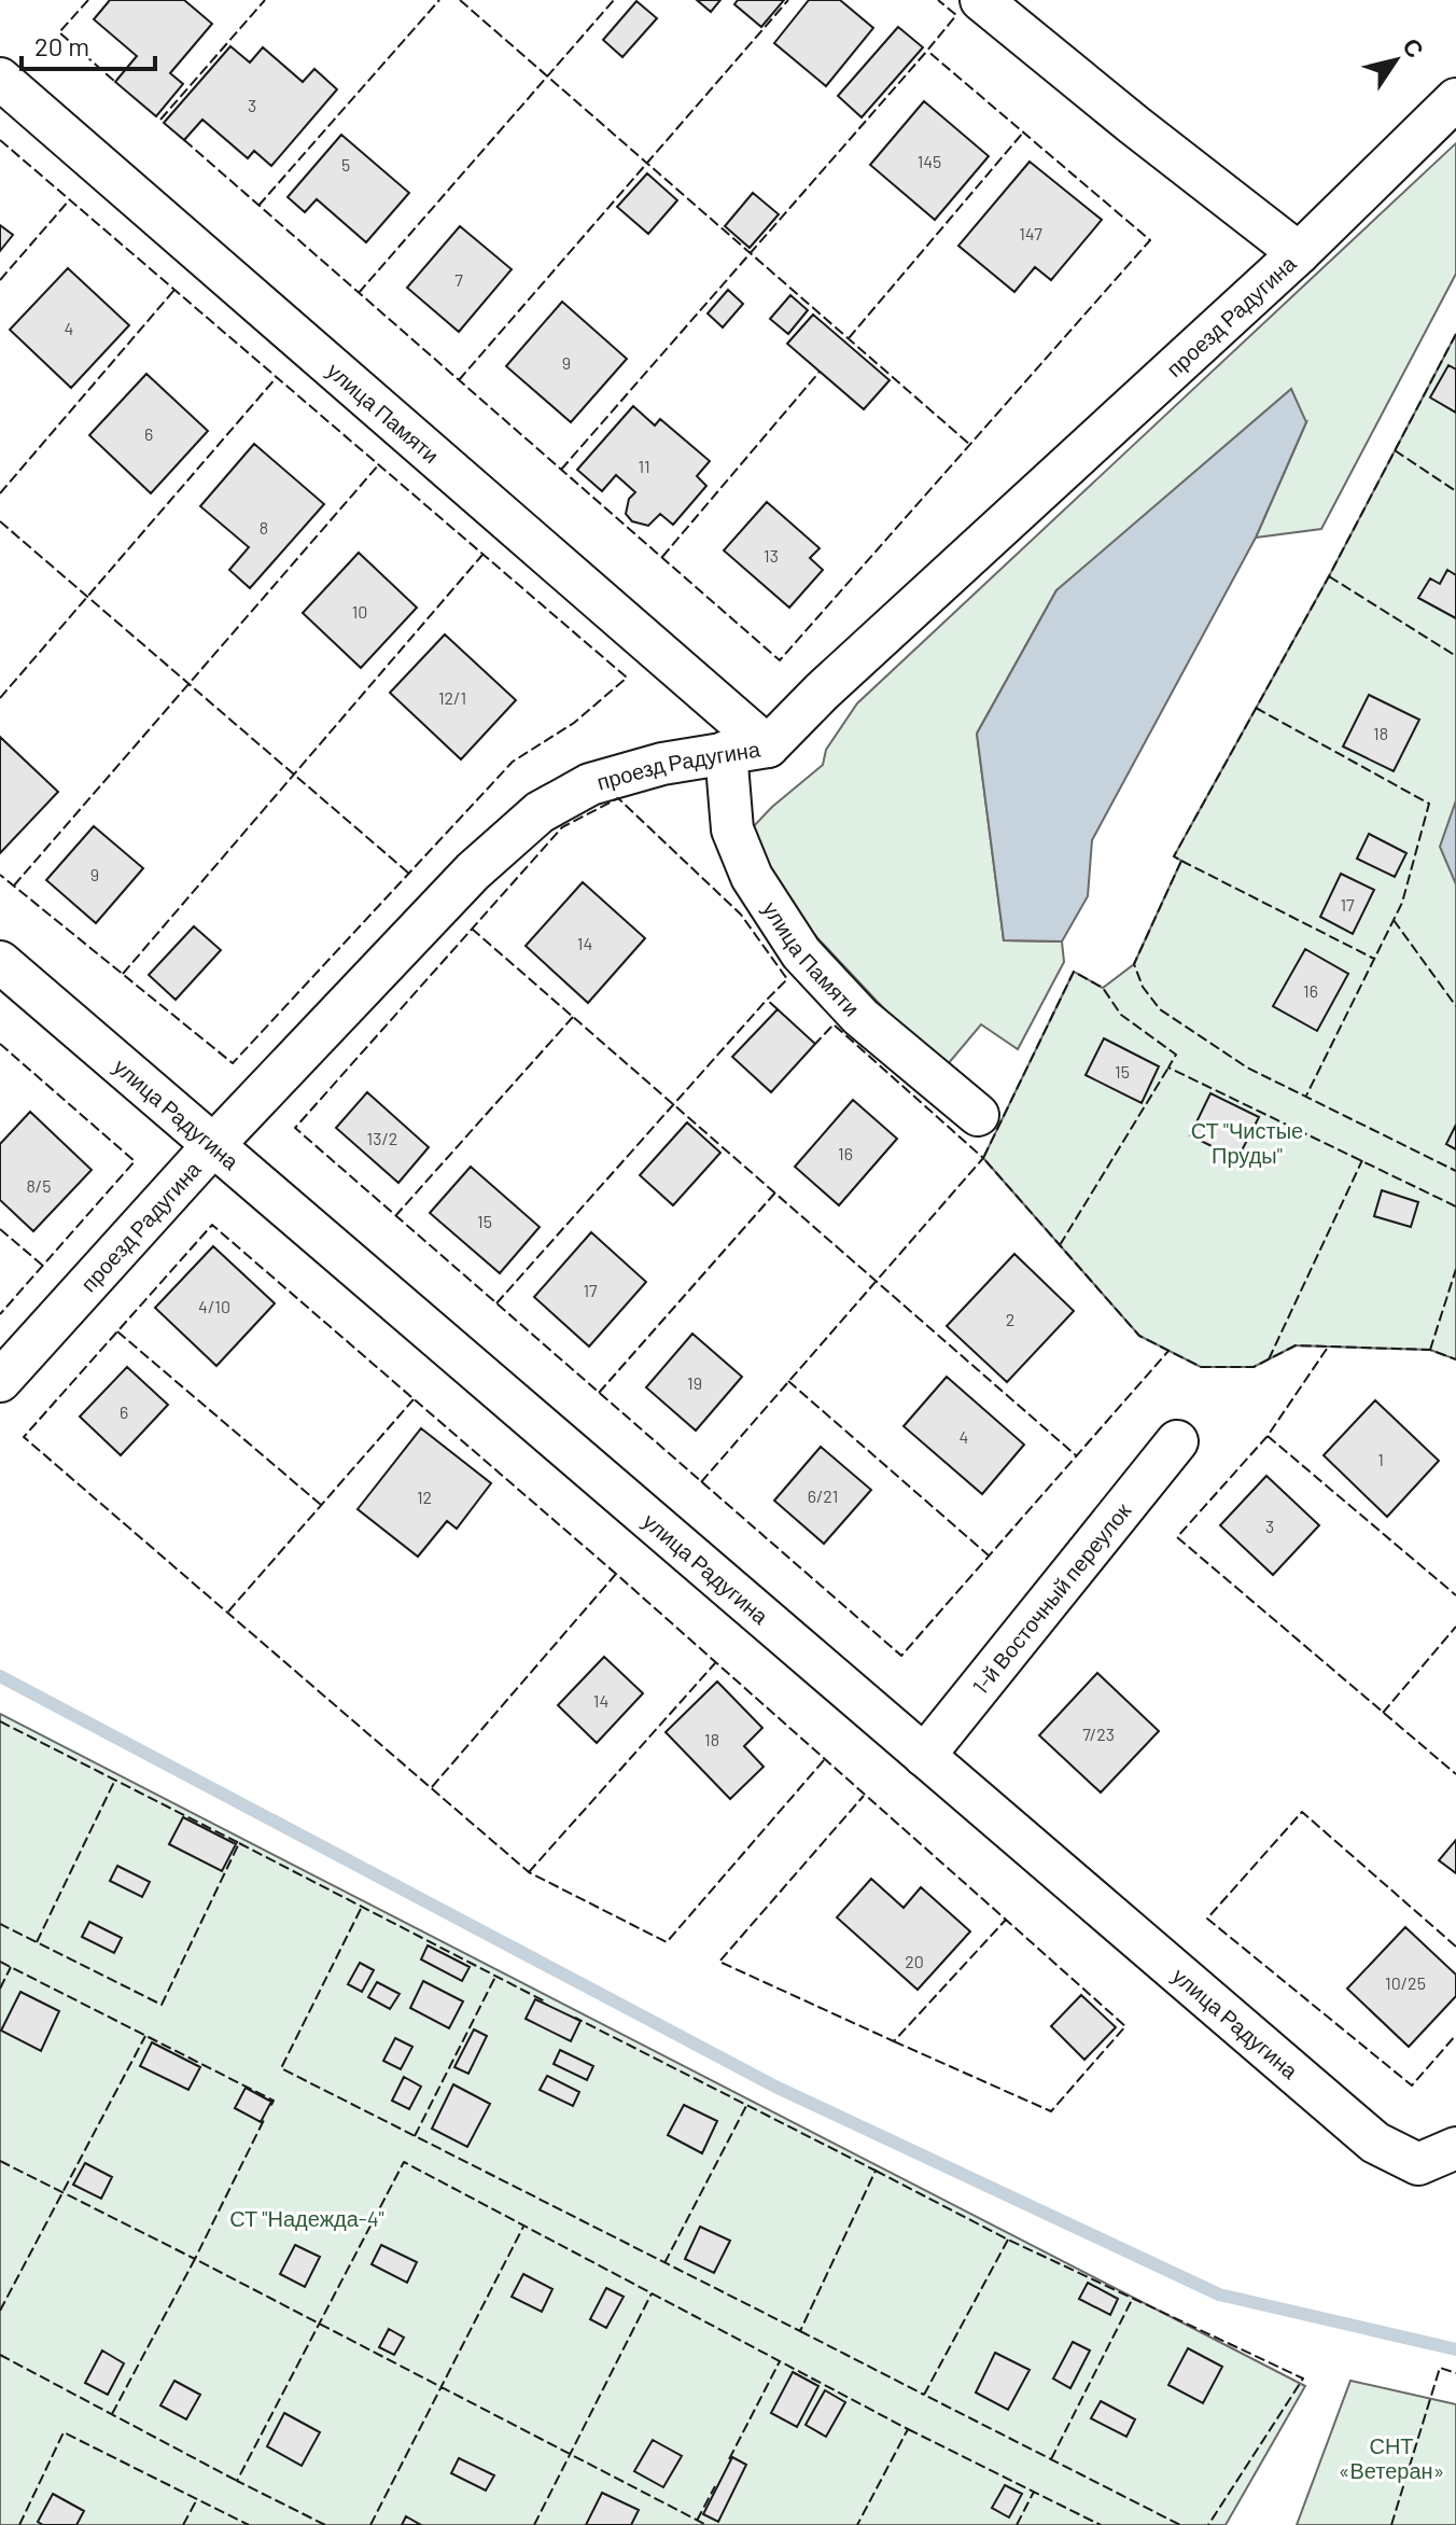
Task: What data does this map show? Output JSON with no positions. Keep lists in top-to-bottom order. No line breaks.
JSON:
{"streets":{"street":["проезд Радугина","улица Памяти","улица Радугина","1-й Восточный переулок"]},"crossings":[["проезд Радугина","улица Памяти"],["проезд Радугина","улица Радугина"],["улица Радугина","1-й Восточный переулок"]],"parks":["СТ \"Чистые Пруды\"","СТ \"Надежда-4\"","СНТ «Ветеран»"],"house_numbers":["3","145","5","147","7","4","9","6","11","8","13","10","12/1","18","9","17","14","16","15","13/2","16","8/5","15","17","4/10","2","19","6","4","1","6/21","12","3","14","7/23","18","20","10/25"],"scale_bar":"20 m","north":"top right"}
